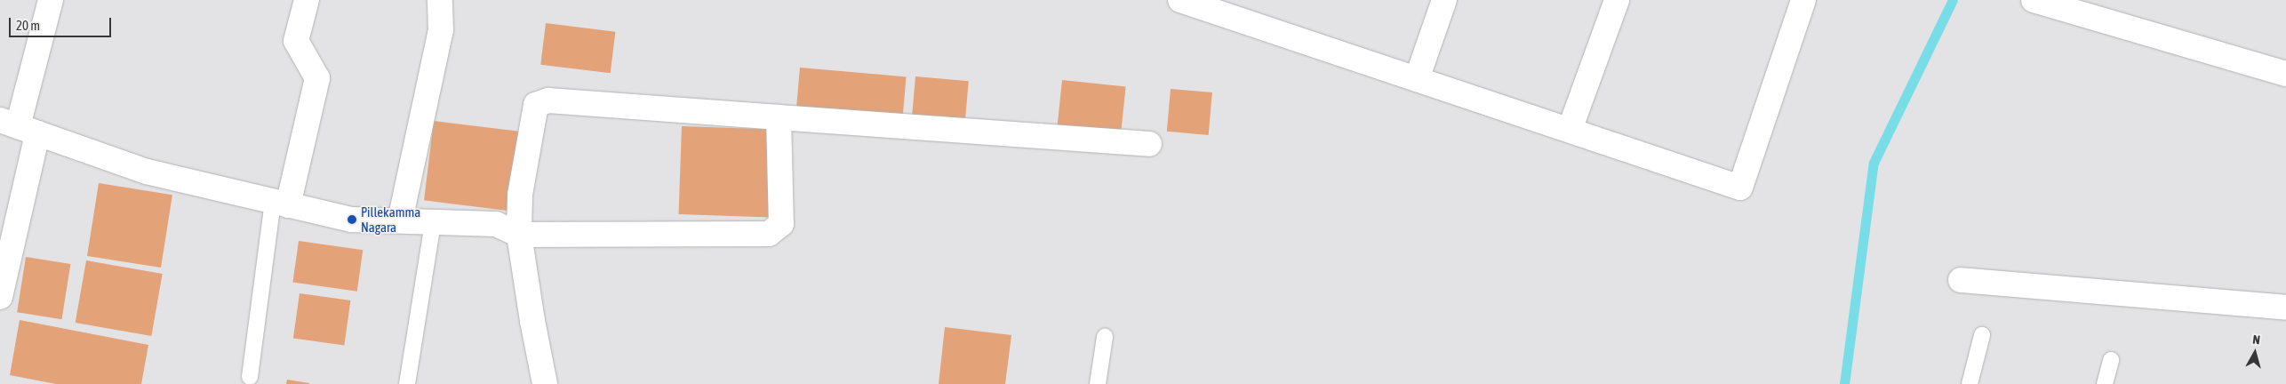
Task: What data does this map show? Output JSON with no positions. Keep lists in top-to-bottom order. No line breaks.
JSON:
{"places":["Pillekamma Nagara"],"scale_bar":"20 m","north":"top"}
